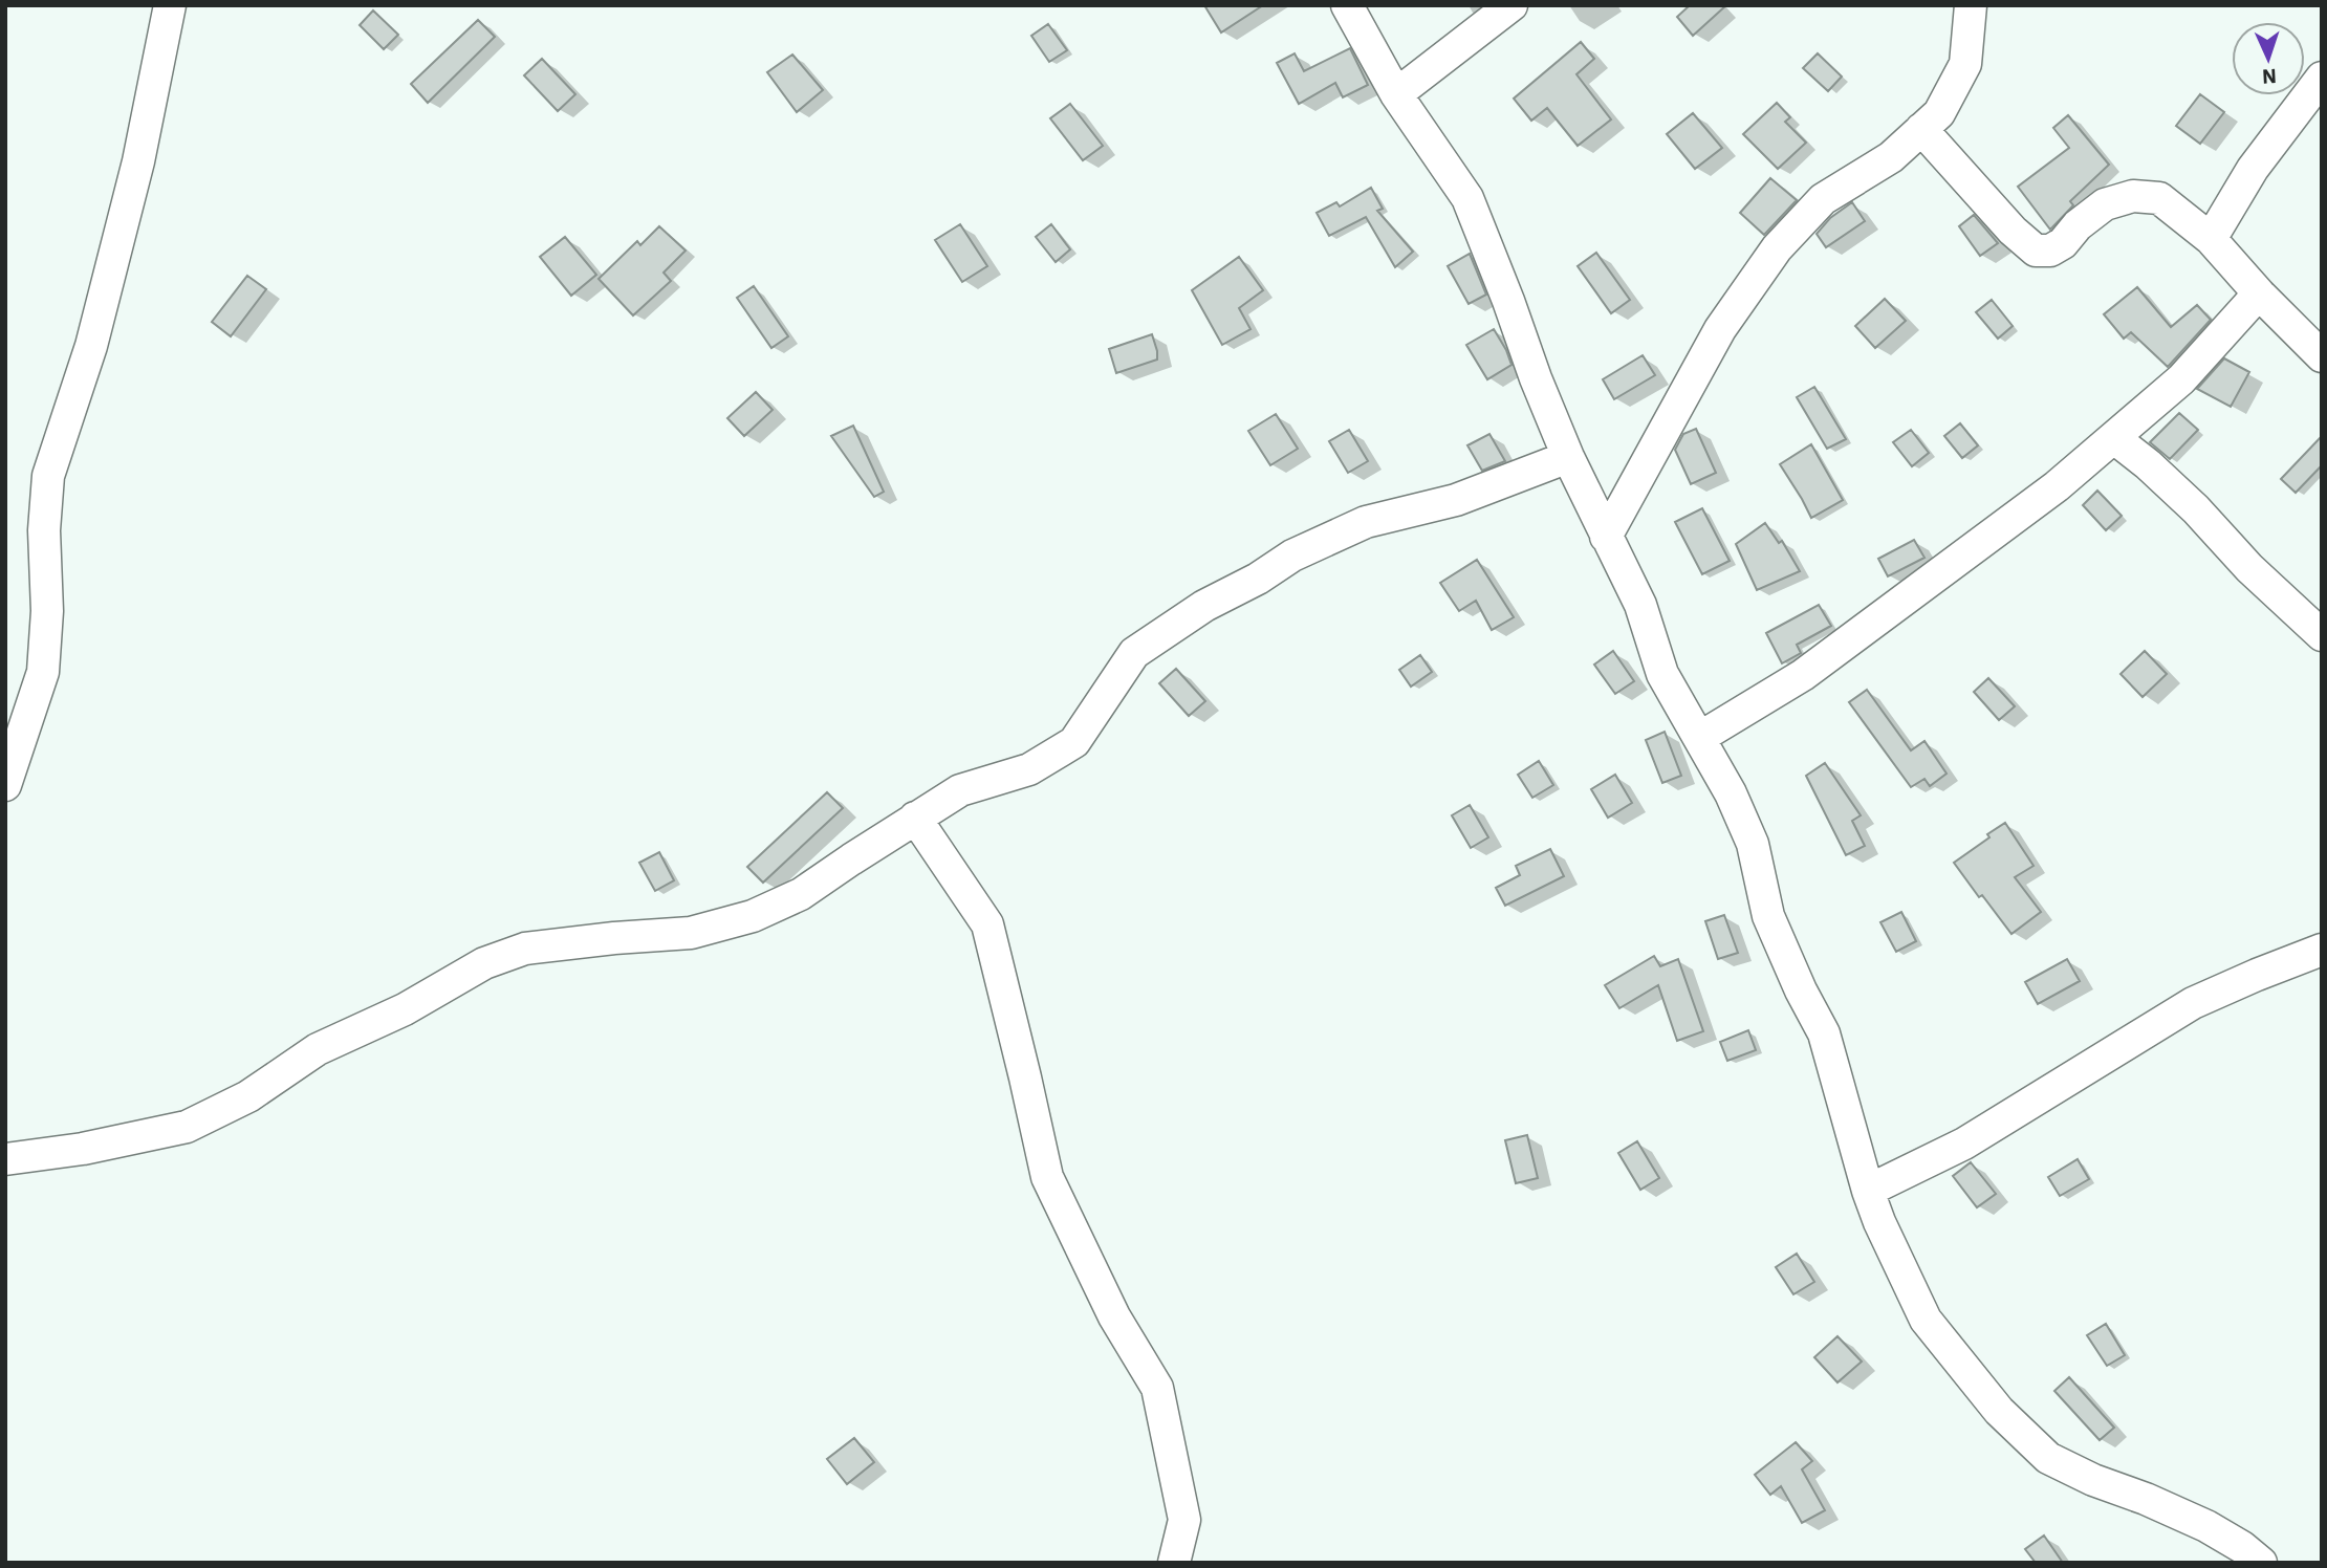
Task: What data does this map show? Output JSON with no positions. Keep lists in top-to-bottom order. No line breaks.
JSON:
{"north":"bottom"}
